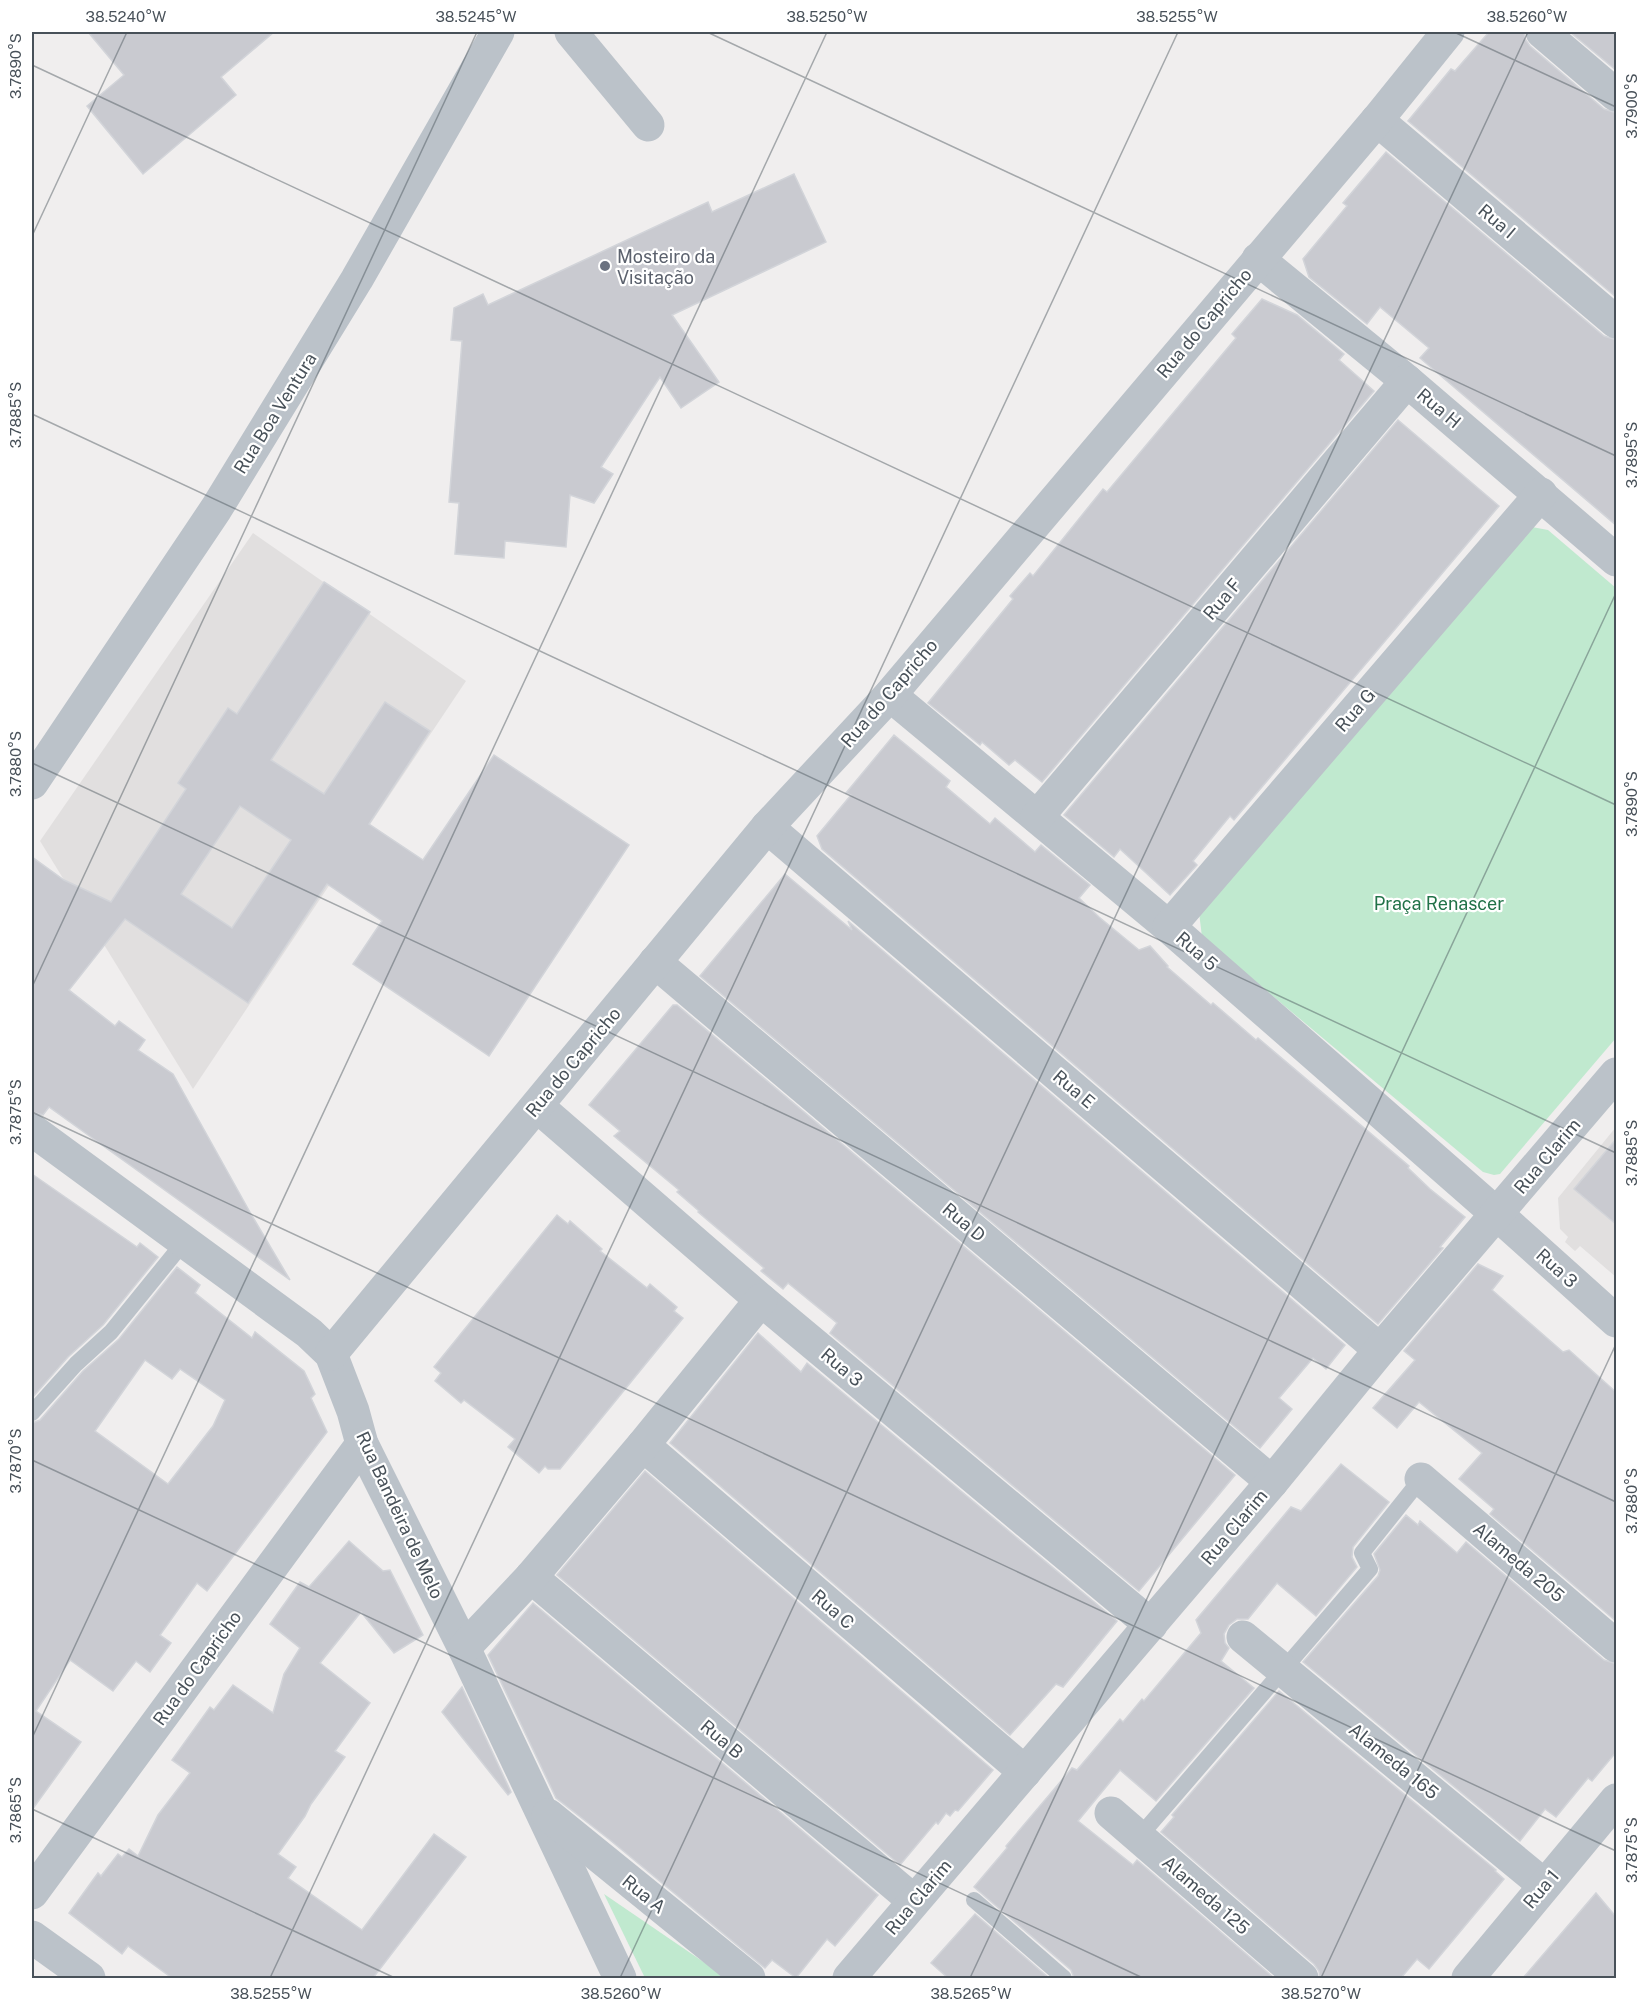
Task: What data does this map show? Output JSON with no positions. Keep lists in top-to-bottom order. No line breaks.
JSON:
{"streets":{"street":["Rua I","Rua do Capricho","Rua H","Rua Boa Ventura","Rua F","Rua G","Rua 5","Rua E","Rua Clarim","Rua D","Rua 3","Rua Bandeira de Melo","Alameda 205","Rua C","Rua B","Alameda 165","Rua 1","Rua A","Alameda 125"]},"crossings":[["Rua I","Rua do Capricho"],["Rua do Capricho","Rua H"],["Rua do Capricho","Rua 5"],["Rua do Capricho","Rua E"],["Rua do Capricho","Rua D"],["Rua do Capricho","Rua 3"],["Rua do Capricho","Rua Bandeira de Melo"],["Rua H","Rua F"],["Rua H","Rua G"],["Rua F","Rua 5"],["Rua G","Rua 5"],["Rua 5","Rua Clarim"],["Rua 5","Rua 3"],["Rua E","Rua Clarim"],["Rua Clarim","Rua D"],["Rua Clarim","Rua 3"],["Rua Clarim","Rua C"],["Rua Clarim","Rua B"],["Rua Bandeira de Melo","Rua A"],["Alameda 165","Rua 1"]],"parks":["Praça Renascer"],"places":["Mosteiro da Visitação"],"coordinates":["38.5240°W","38.5245°W","38.5250°W","38.5255°W","38.5260°W","3.7890°S","3.7900°S","3.7885°S","3.7895°S","3.7880°S","3.7875°S","3.7870°S","3.7865°S","38.5265°W","38.5270°W"]}
